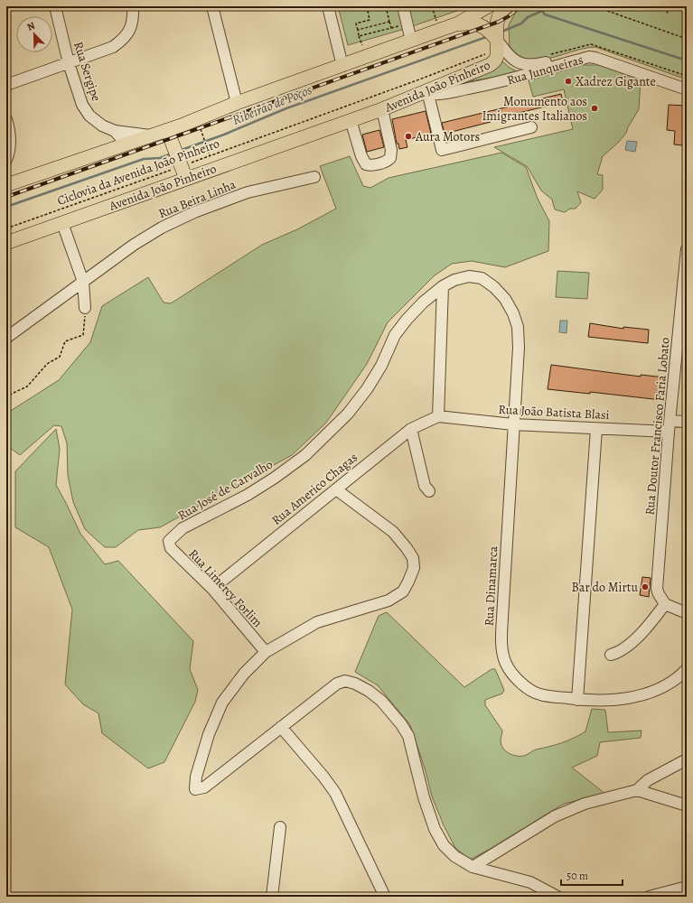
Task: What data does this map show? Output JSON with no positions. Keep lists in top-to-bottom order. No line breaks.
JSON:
{"streets":{"main road":["Avenida João Pinheiro"],"street":["Rua Junqueiras","Rua Sergipe","Rua Beira Linha","Rua João Batista Blasi","Rua Doutor Francisco Faria Lobato","Rua Americo Chagas","Rua José de Carvalho","Rua Dinamarca","Rua Limercy Forlim"],"path":["Ciclovia da Avenida João Pinheiro"]},"crossings":[["Rua Junqueiras","Avenida João Pinheiro"],["Avenida João Pinheiro","Ciclovia da Avenida João Pinheiro"],["Rua João Batista Blasi","Rua Doutor Francisco Faria Lobato"],["Rua João Batista Blasi","Rua Americo Chagas"],["Rua João Batista Blasi","Rua José de Carvalho"],["Rua João Batista Blasi","Rua Dinamarca"],["Rua Americo Chagas","Rua Limercy Forlim"],["Rua José de Carvalho","Rua Dinamarca"],["Rua José de Carvalho","Rua Limercy Forlim"]],"water":["Ribeirão de Poços"],"places":["Xadrez Gigante","Monumento aos Imigrantes Italianos","Aura Motors","Bar do Mirtu"],"scale_bar":"50 m","north":"top left"}
